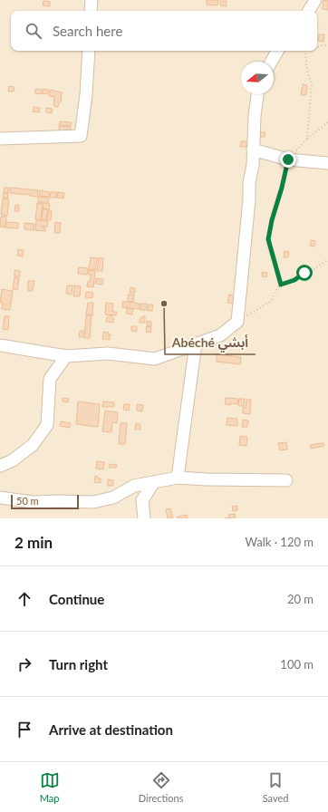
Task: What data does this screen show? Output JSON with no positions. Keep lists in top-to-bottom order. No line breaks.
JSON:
{"places":["Abéché أبشي"],"scale_bar":"50 m","north":"left","page":{"search":"Search here","scale":"50 m","heading":["2 min","Walk · 120 m"],"list":[["Continue","20 m"],["Turn right","100 m"],"Arrive at destination"],"nav":["Map","Directions","Saved"]}}
